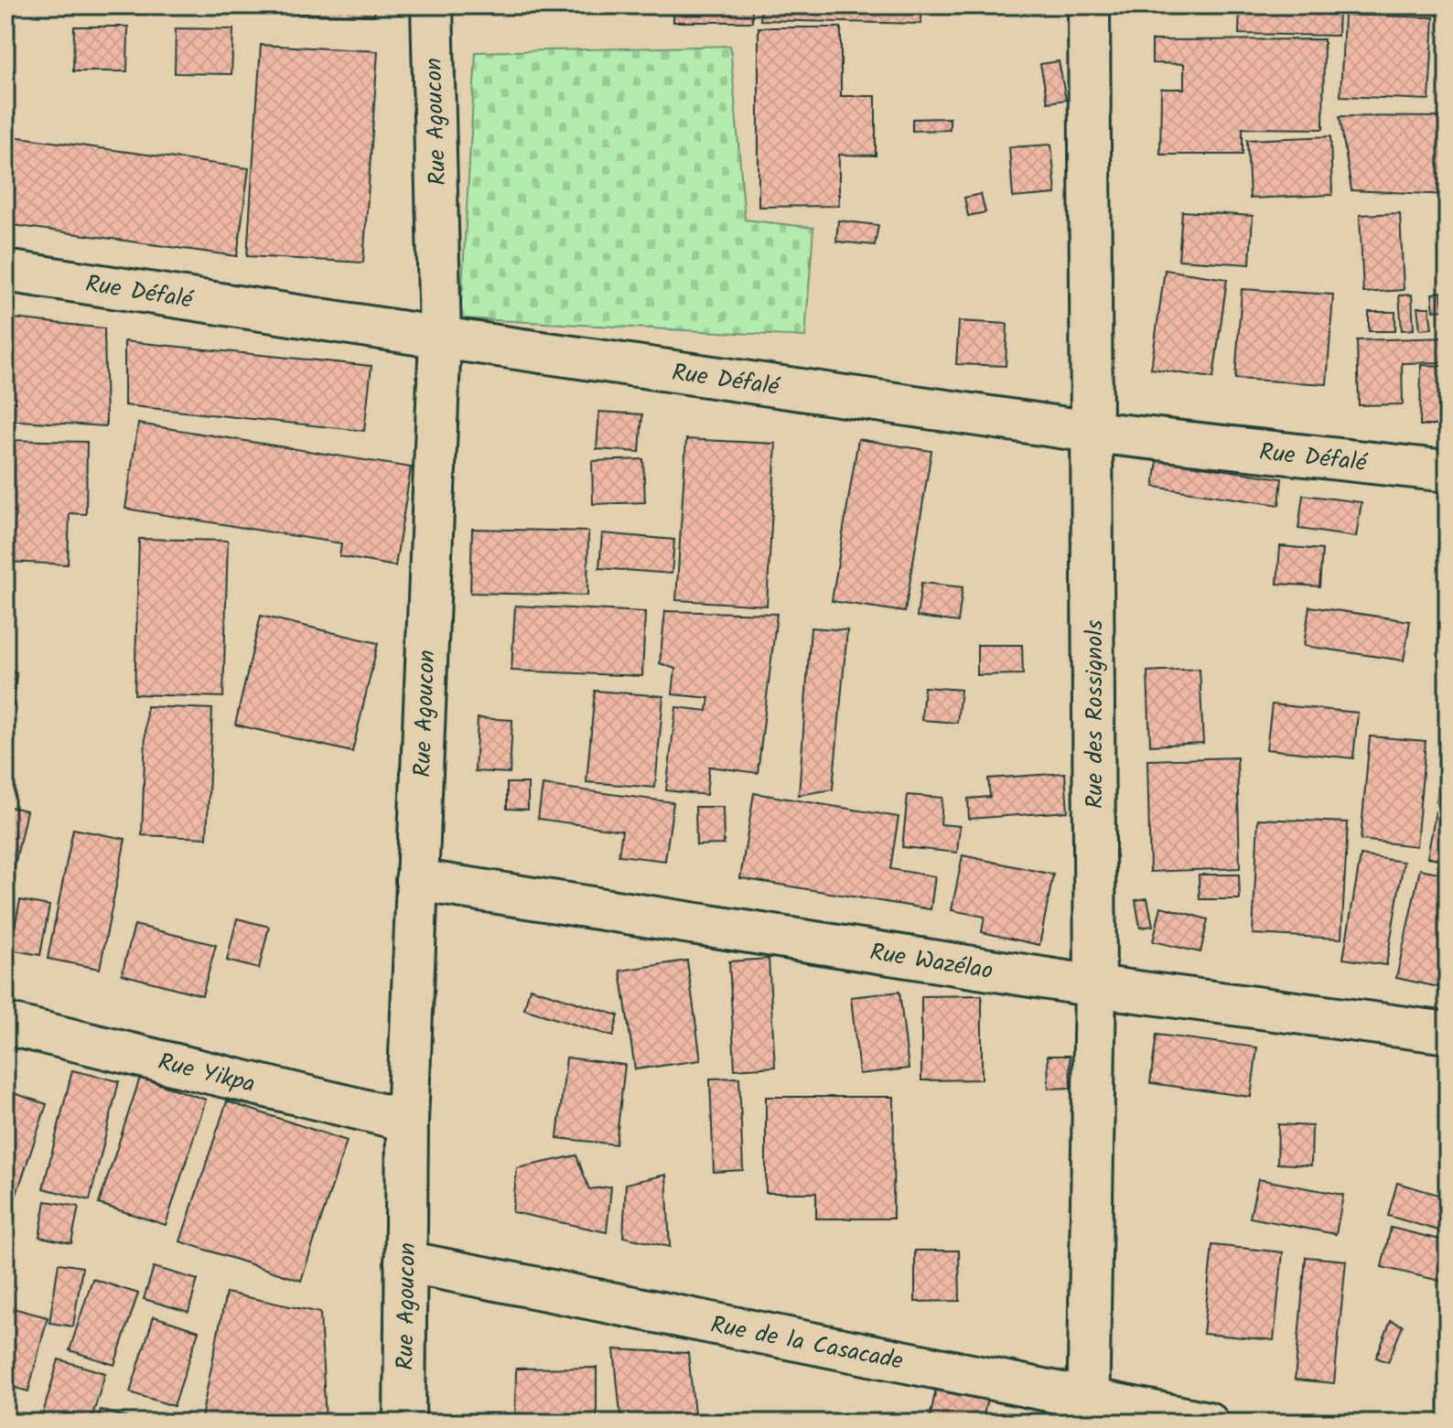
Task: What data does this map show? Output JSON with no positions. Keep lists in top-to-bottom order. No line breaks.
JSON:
{"streets":{"street":["Rue Agoucon","Rue Défalé","Rue des Rossignols","Rue Wazélao","Rue Yikpa","Rue de la Casacade"]},"crossings":[["Rue Agoucon","Rue Défalé"],["Rue Agoucon","Rue Wazélao"],["Rue Agoucon","Rue Yikpa"],["Rue Agoucon","Rue de la Casacade"],["Rue Défalé","Rue des Rossignols"],["Rue des Rossignols","Rue Wazélao"],["Rue des Rossignols","Rue de la Casacade"]]}
